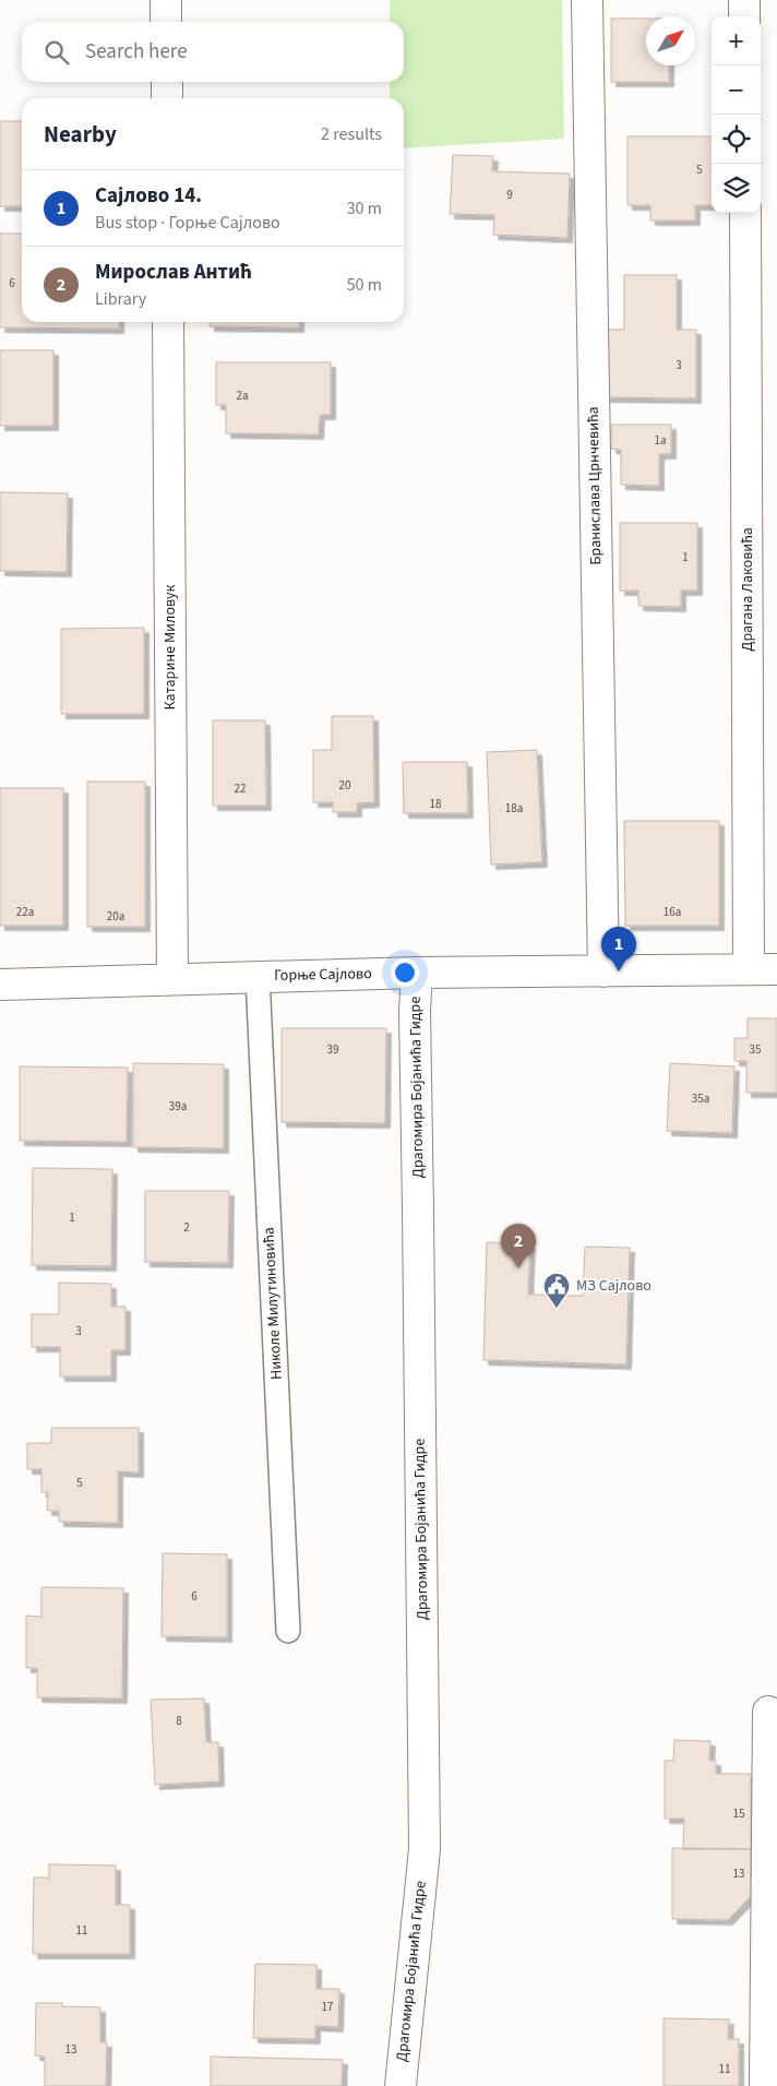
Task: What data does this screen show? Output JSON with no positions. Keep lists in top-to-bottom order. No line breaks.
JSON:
{"streets":{"street":["Бранислава Црнчевића","Драгана Лаковића","Катарине Миловук","Горње Сајлово","Драгомира Бојанића Гидре"],"lane":["Николе Милутиновића"]},"crossings":[["Бранислава Црнчевића","Горње Сајлово"],["Драгана Лаковића","Горње Сајлово"],["Катарине Миловук","Горње Сајлово"],["Горње Сајлово","Драгомира Бојанића Гидре"],["Горње Сајлово","Николе Милутиновића"]],"places":{"public building":["МЗ Сајлово"]},"house_numbers":["5","9","6","3","2a","1a","1","20","22","18","18a","22a","16a","20a","39","35","35a","39a","1","2","3","5","6","8","15","13","11","17","13","11"],"north":"top right","page":{"map_buttons":["+","−"],"search":"Search here","heading":["Nearby","2 results"],"list":[{"mark":"1","name":"Сајлово 14.","note":"Bus stop · Горње Сајлово","value":"30 m"},{"mark":"2","name":"Мирослав Антић","note":"Library","value":"50 m"}],"pins":["1","2"]}}
